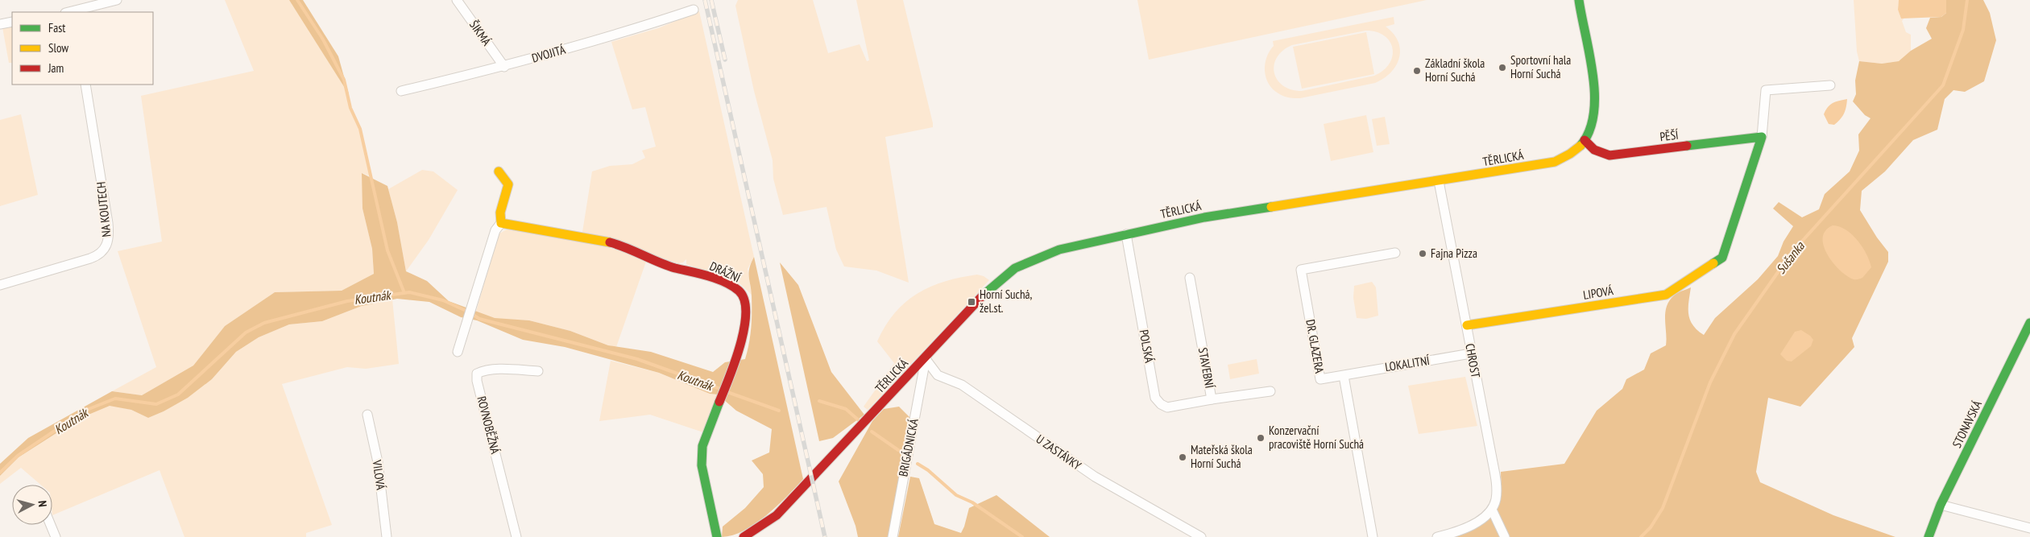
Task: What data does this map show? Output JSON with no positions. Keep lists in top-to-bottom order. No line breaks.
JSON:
{"streets":{"main road":["PĚŠÍ","TĚRLICKÁ","DRÁŽNÍ","LIPOVÁ","STONAVSKÁ"],"street":["ŠIKMÁ","DVOJITÁ","NA KOUTECH","POLSKÁ","DR. GLAZERA","CHROST","LOKALITNÍ","STAVEBNÍ","ROVNOBĚŽNÁ","BRIGÁDNICKÁ","U ZASTÁVKY","VILOVÁ"]},"crossings":[["ŠIKMÁ","DVOJITÁ"],["PĚŠÍ","TĚRLICKÁ"],["PĚŠÍ","LIPOVÁ"],["TĚRLICKÁ","POLSKÁ"],["TĚRLICKÁ","CHROST"],["TĚRLICKÁ","BRIGÁDNICKÁ"],["TĚRLICKÁ","U ZASTÁVKY"],["LIPOVÁ","CHROST"],["POLSKÁ","STAVEBNÍ"],["DR. GLAZERA","LOKALITNÍ"],["CHROST","LOKALITNÍ"],["BRIGÁDNICKÁ","U ZASTÁVKY"]],"water":["Sušanka","Koutnák"],"places":{"other":["Sportovní hala Horní Suchá","Základní škola Horní Suchá","Fajna Pizza","Konzervační pracoviště Horní Suchá","Mateřská škola Horní Suchá"],"transit":["Horní Suchá, žel.st."]},"legend":["Fast","Slow","Jam"],"north":"right"}
